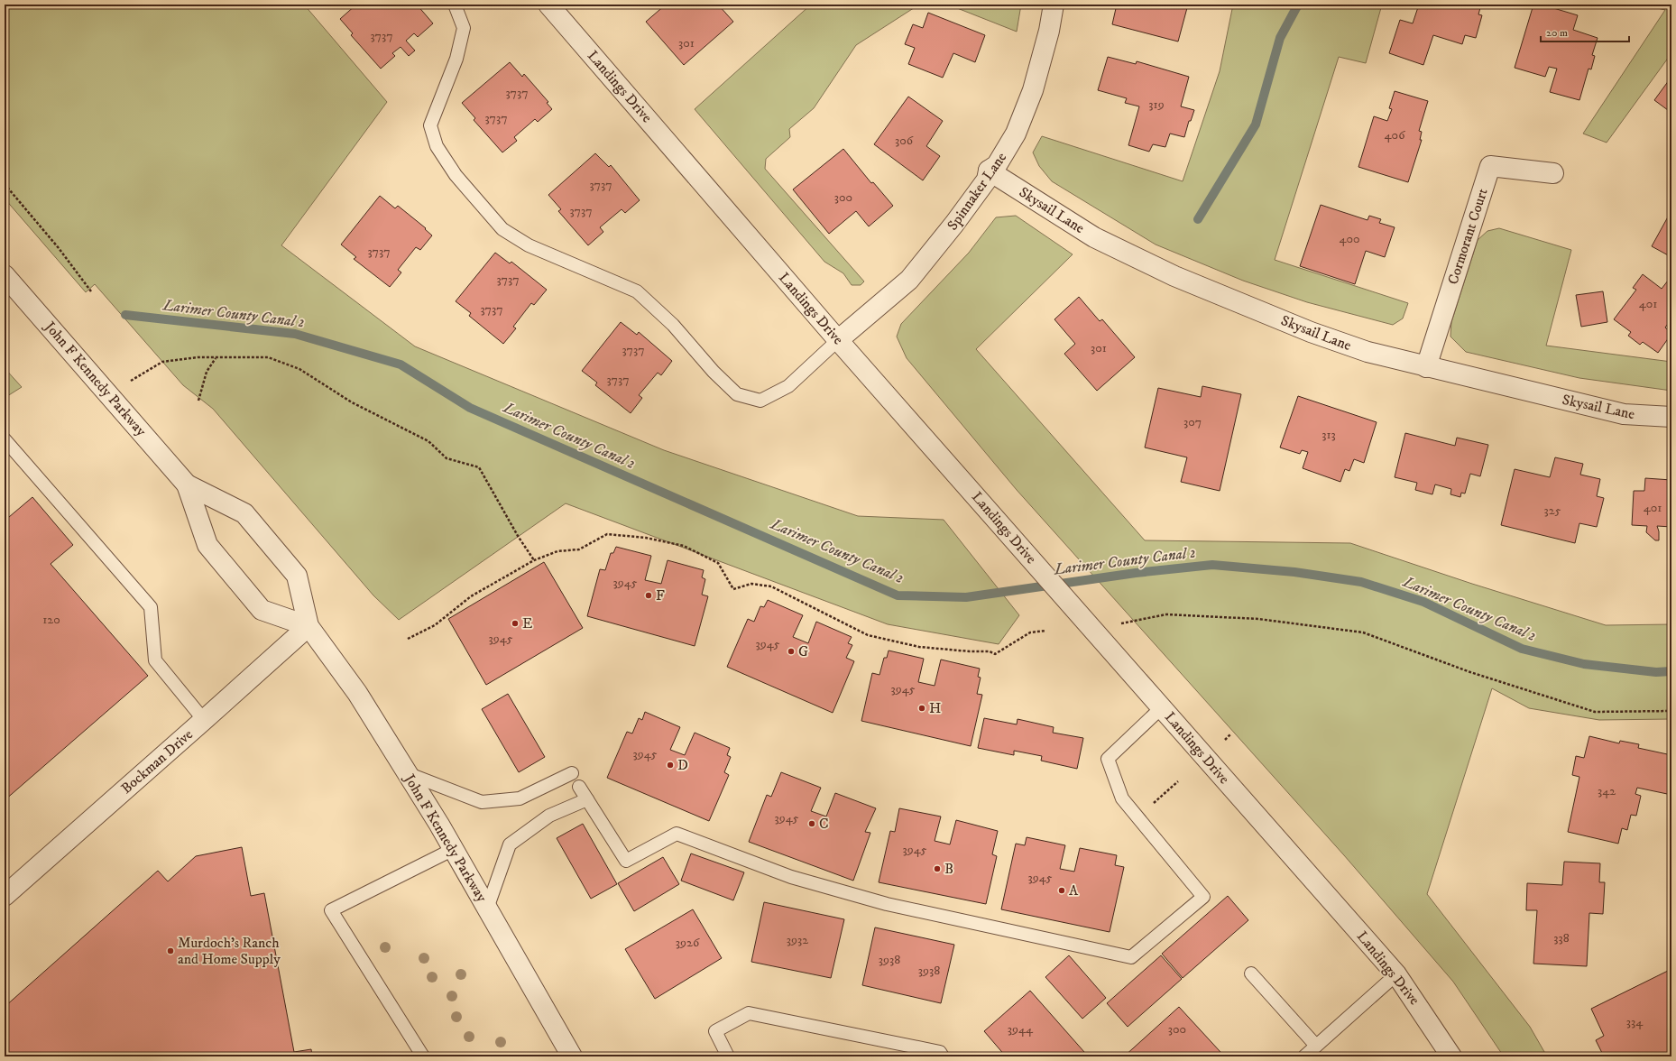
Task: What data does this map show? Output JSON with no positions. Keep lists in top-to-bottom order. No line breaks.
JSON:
{"streets":{"street":["Landings Drive","Spinnaker Lane","Skysail Lane","Cormorant Court","John F Kennedy Parkway","Bockman Drive"]},"crossings":[["Landings Drive","Spinnaker Lane"],["Spinnaker Lane","Skysail Lane"],["Skysail Lane","Cormorant Court"],["John F Kennedy Parkway","Bockman Drive"]],"water":["Larimer County Canal 2"],"places":["F","E","G","H","D","C","B","A","Murdoch's Ranch and Home Supply"],"house_numbers":["3737","301","3737","319","3737","406","306","3737","300","3737","400","3737","3737","401","3737","301","3737","3737","307","313","401","325","3945","120","3945","3945","3945","3945","342","3945","3945","3945","338","3932","3926","3938","3938","334","3944","300"],"scale_bar":"20 m"}
